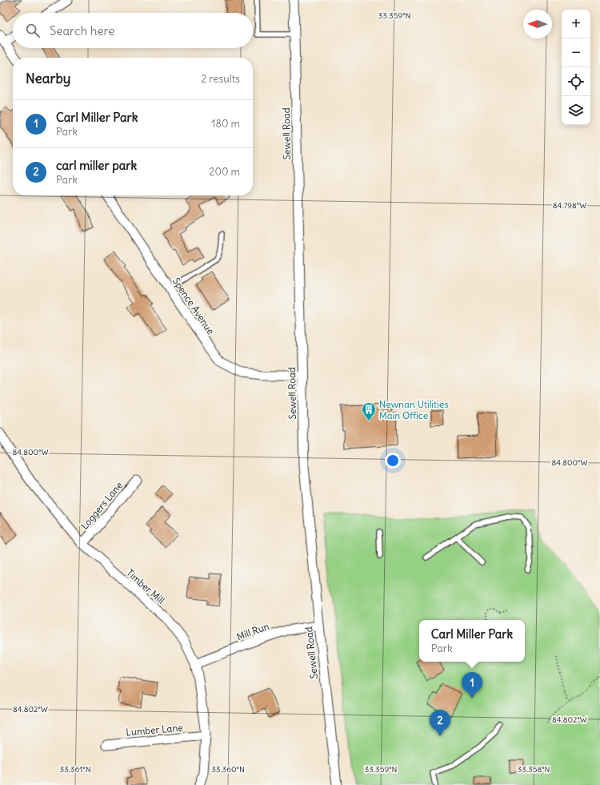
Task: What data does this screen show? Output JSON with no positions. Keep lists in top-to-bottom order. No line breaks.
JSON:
{"streets":{"street":["Sewell Road","Spence Avenue","Loggers Lane","Timber Mill","Mill Run","Lumber Lane"]},"crossings":[["Sewell Road","Spence Avenue"],["Sewell Road","Mill Run"],["Loggers Lane","Timber Mill"],["Timber Mill","Mill Run"],["Timber Mill","Lumber Lane"]],"places":{"building":["Newnan Utilities Main Office"]},"north":"left","page":{"map_buttons":["+","−"],"search":"Search here","heading":["Nearby","2 results"],"list":[{"mark":"1","name":"Carl Miller Park","note":"Park","value":"180 m"},{"mark":"2","name":"carl miller park","note":"Park","value":"200 m"}],"popup":["Carl Miller Park","Park"],"pins":["1","2"]},"coordinates":["33.359°N","84.798°W","84.800°W","84.802°W","33.361°N","33.360°N","33.358°N"]}
